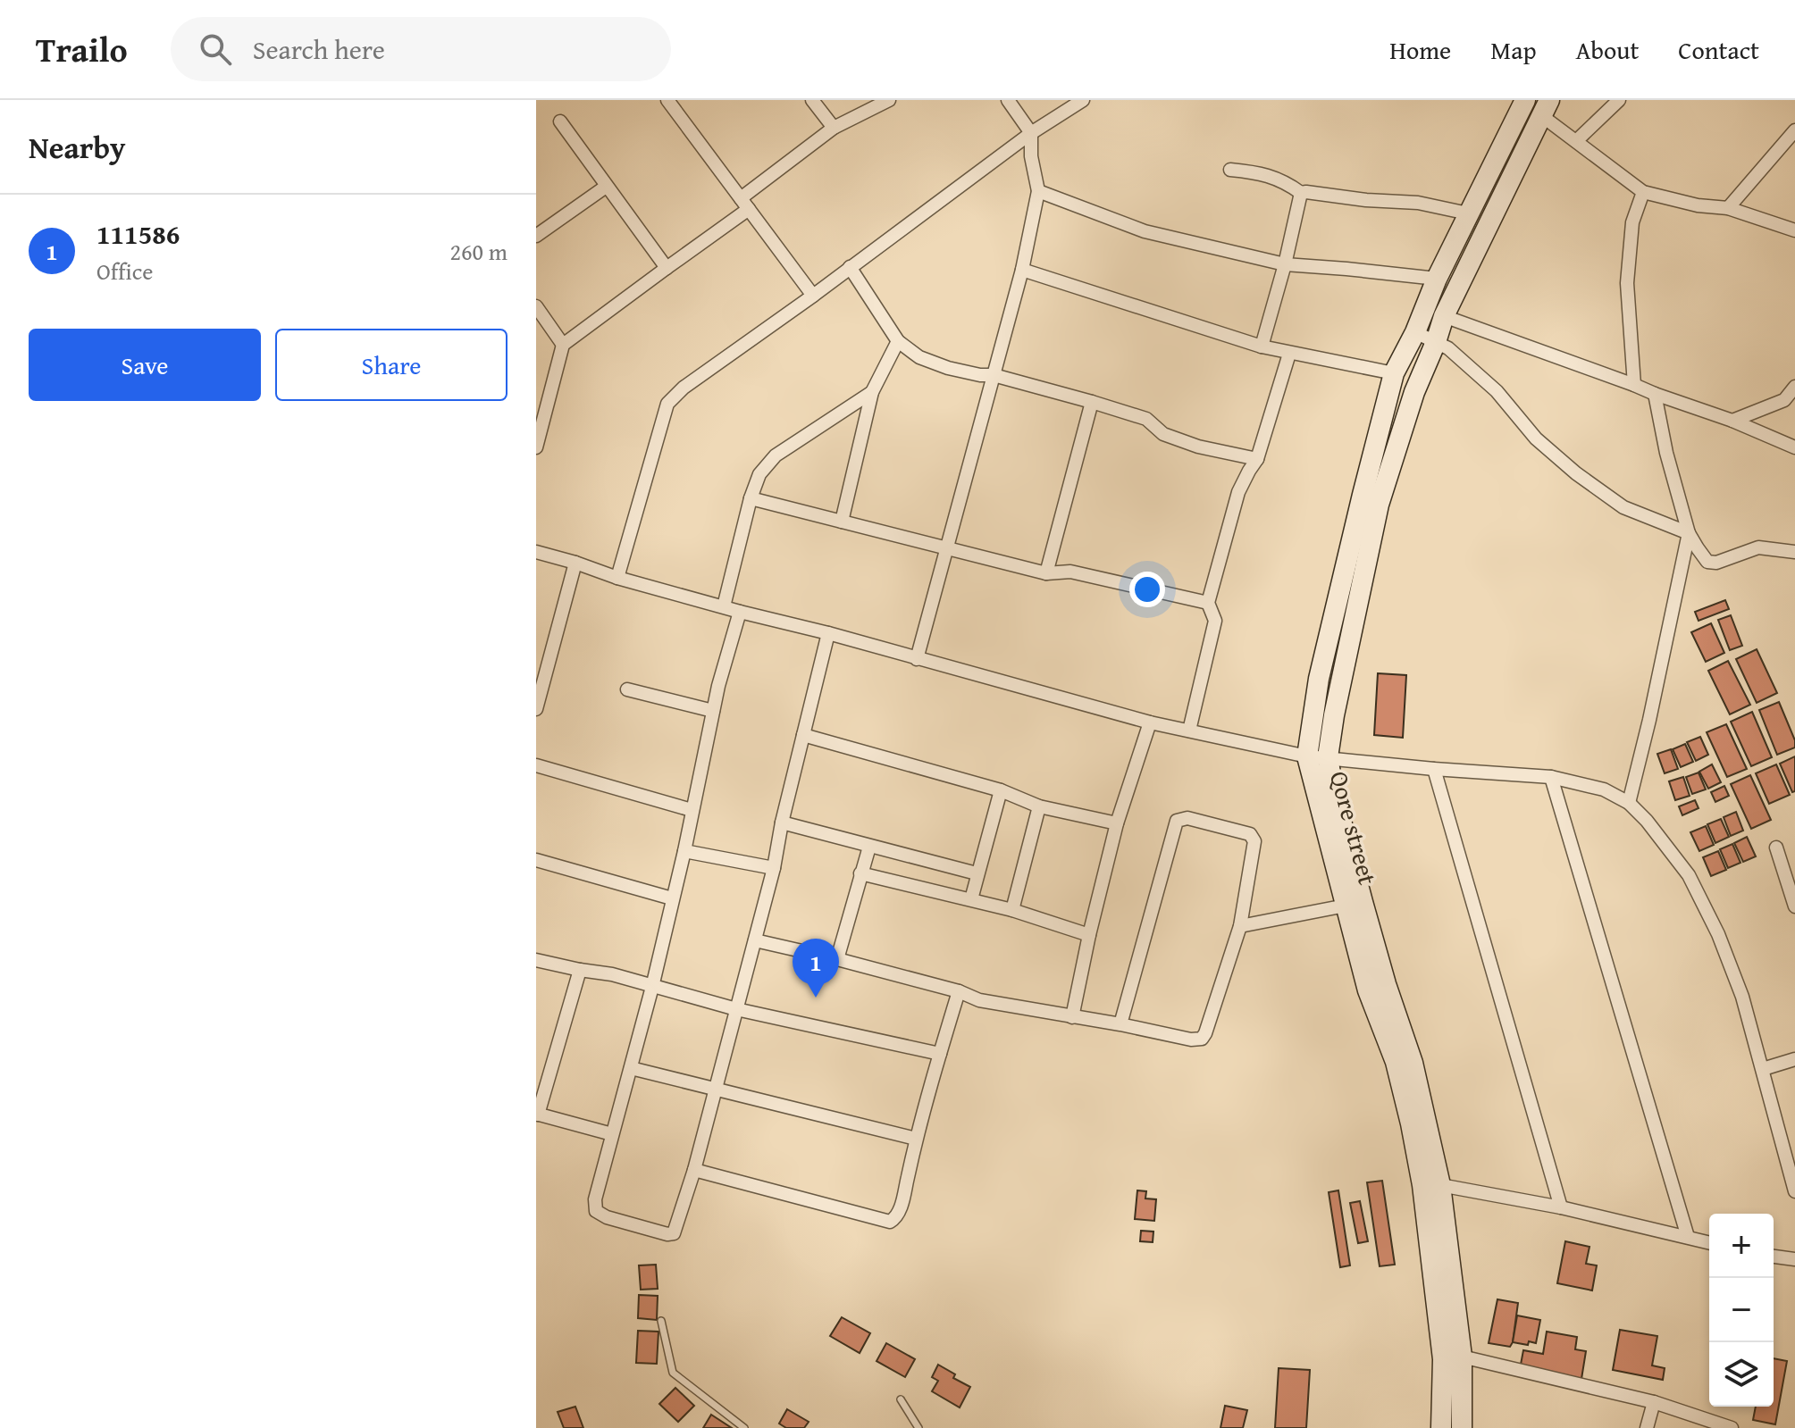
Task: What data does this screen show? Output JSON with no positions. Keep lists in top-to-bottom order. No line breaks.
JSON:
{"streets":{"street":["Qore street"]},"page":{"header":"Trailo","search":"Search here","nav":["Home","Map","About","Contact"],"heading":"Nearby","list":[{"mark":"1","name":"111586","note":"Office","value":"260 m"}],"buttons":["Save","Share"],"pins":"1","map_buttons":["+","−"]}}
